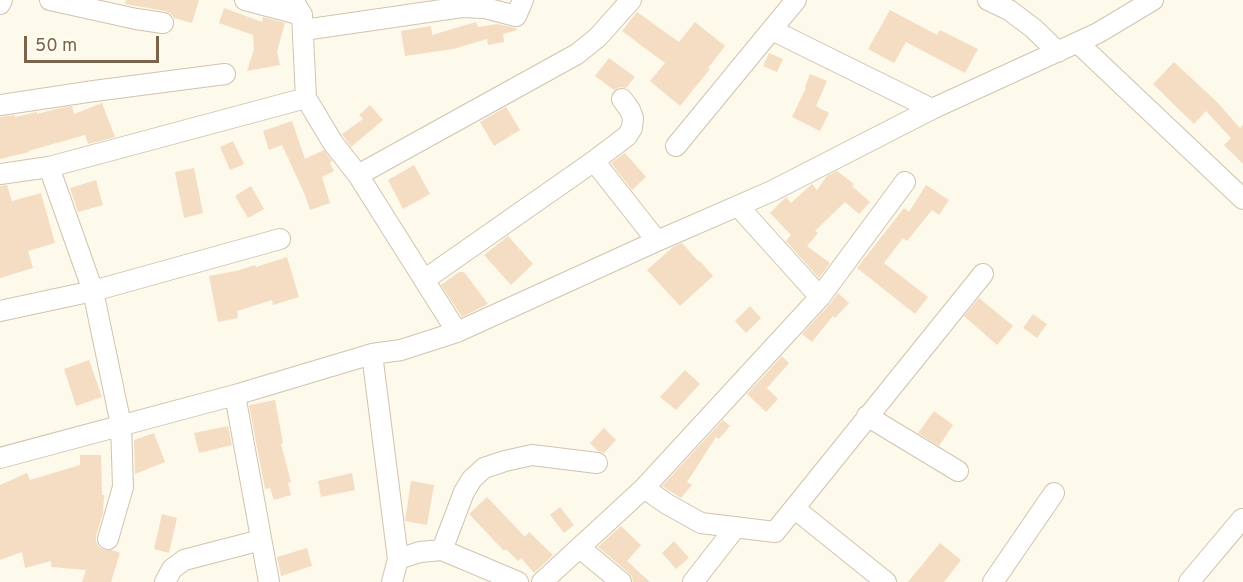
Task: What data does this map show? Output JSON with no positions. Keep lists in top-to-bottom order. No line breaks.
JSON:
{"scale_bar":"50 m"}
